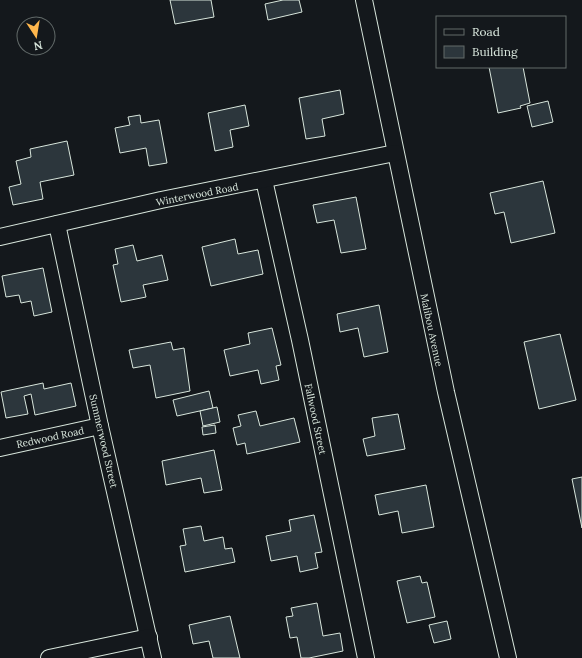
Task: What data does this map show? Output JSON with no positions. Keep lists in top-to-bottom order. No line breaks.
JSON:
{"streets":{"street":["Winterwood Road","Malibou Avenue","Fallwood Street","Redwood Road","Summerwood Street"]},"crossings":[["Winterwood Road","Malibou Avenue"],["Winterwood Road","Fallwood Street"],["Winterwood Road","Summerwood Street"],["Redwood Road","Summerwood Street"]],"legend":["Road","Building"],"north":"bottom"}
